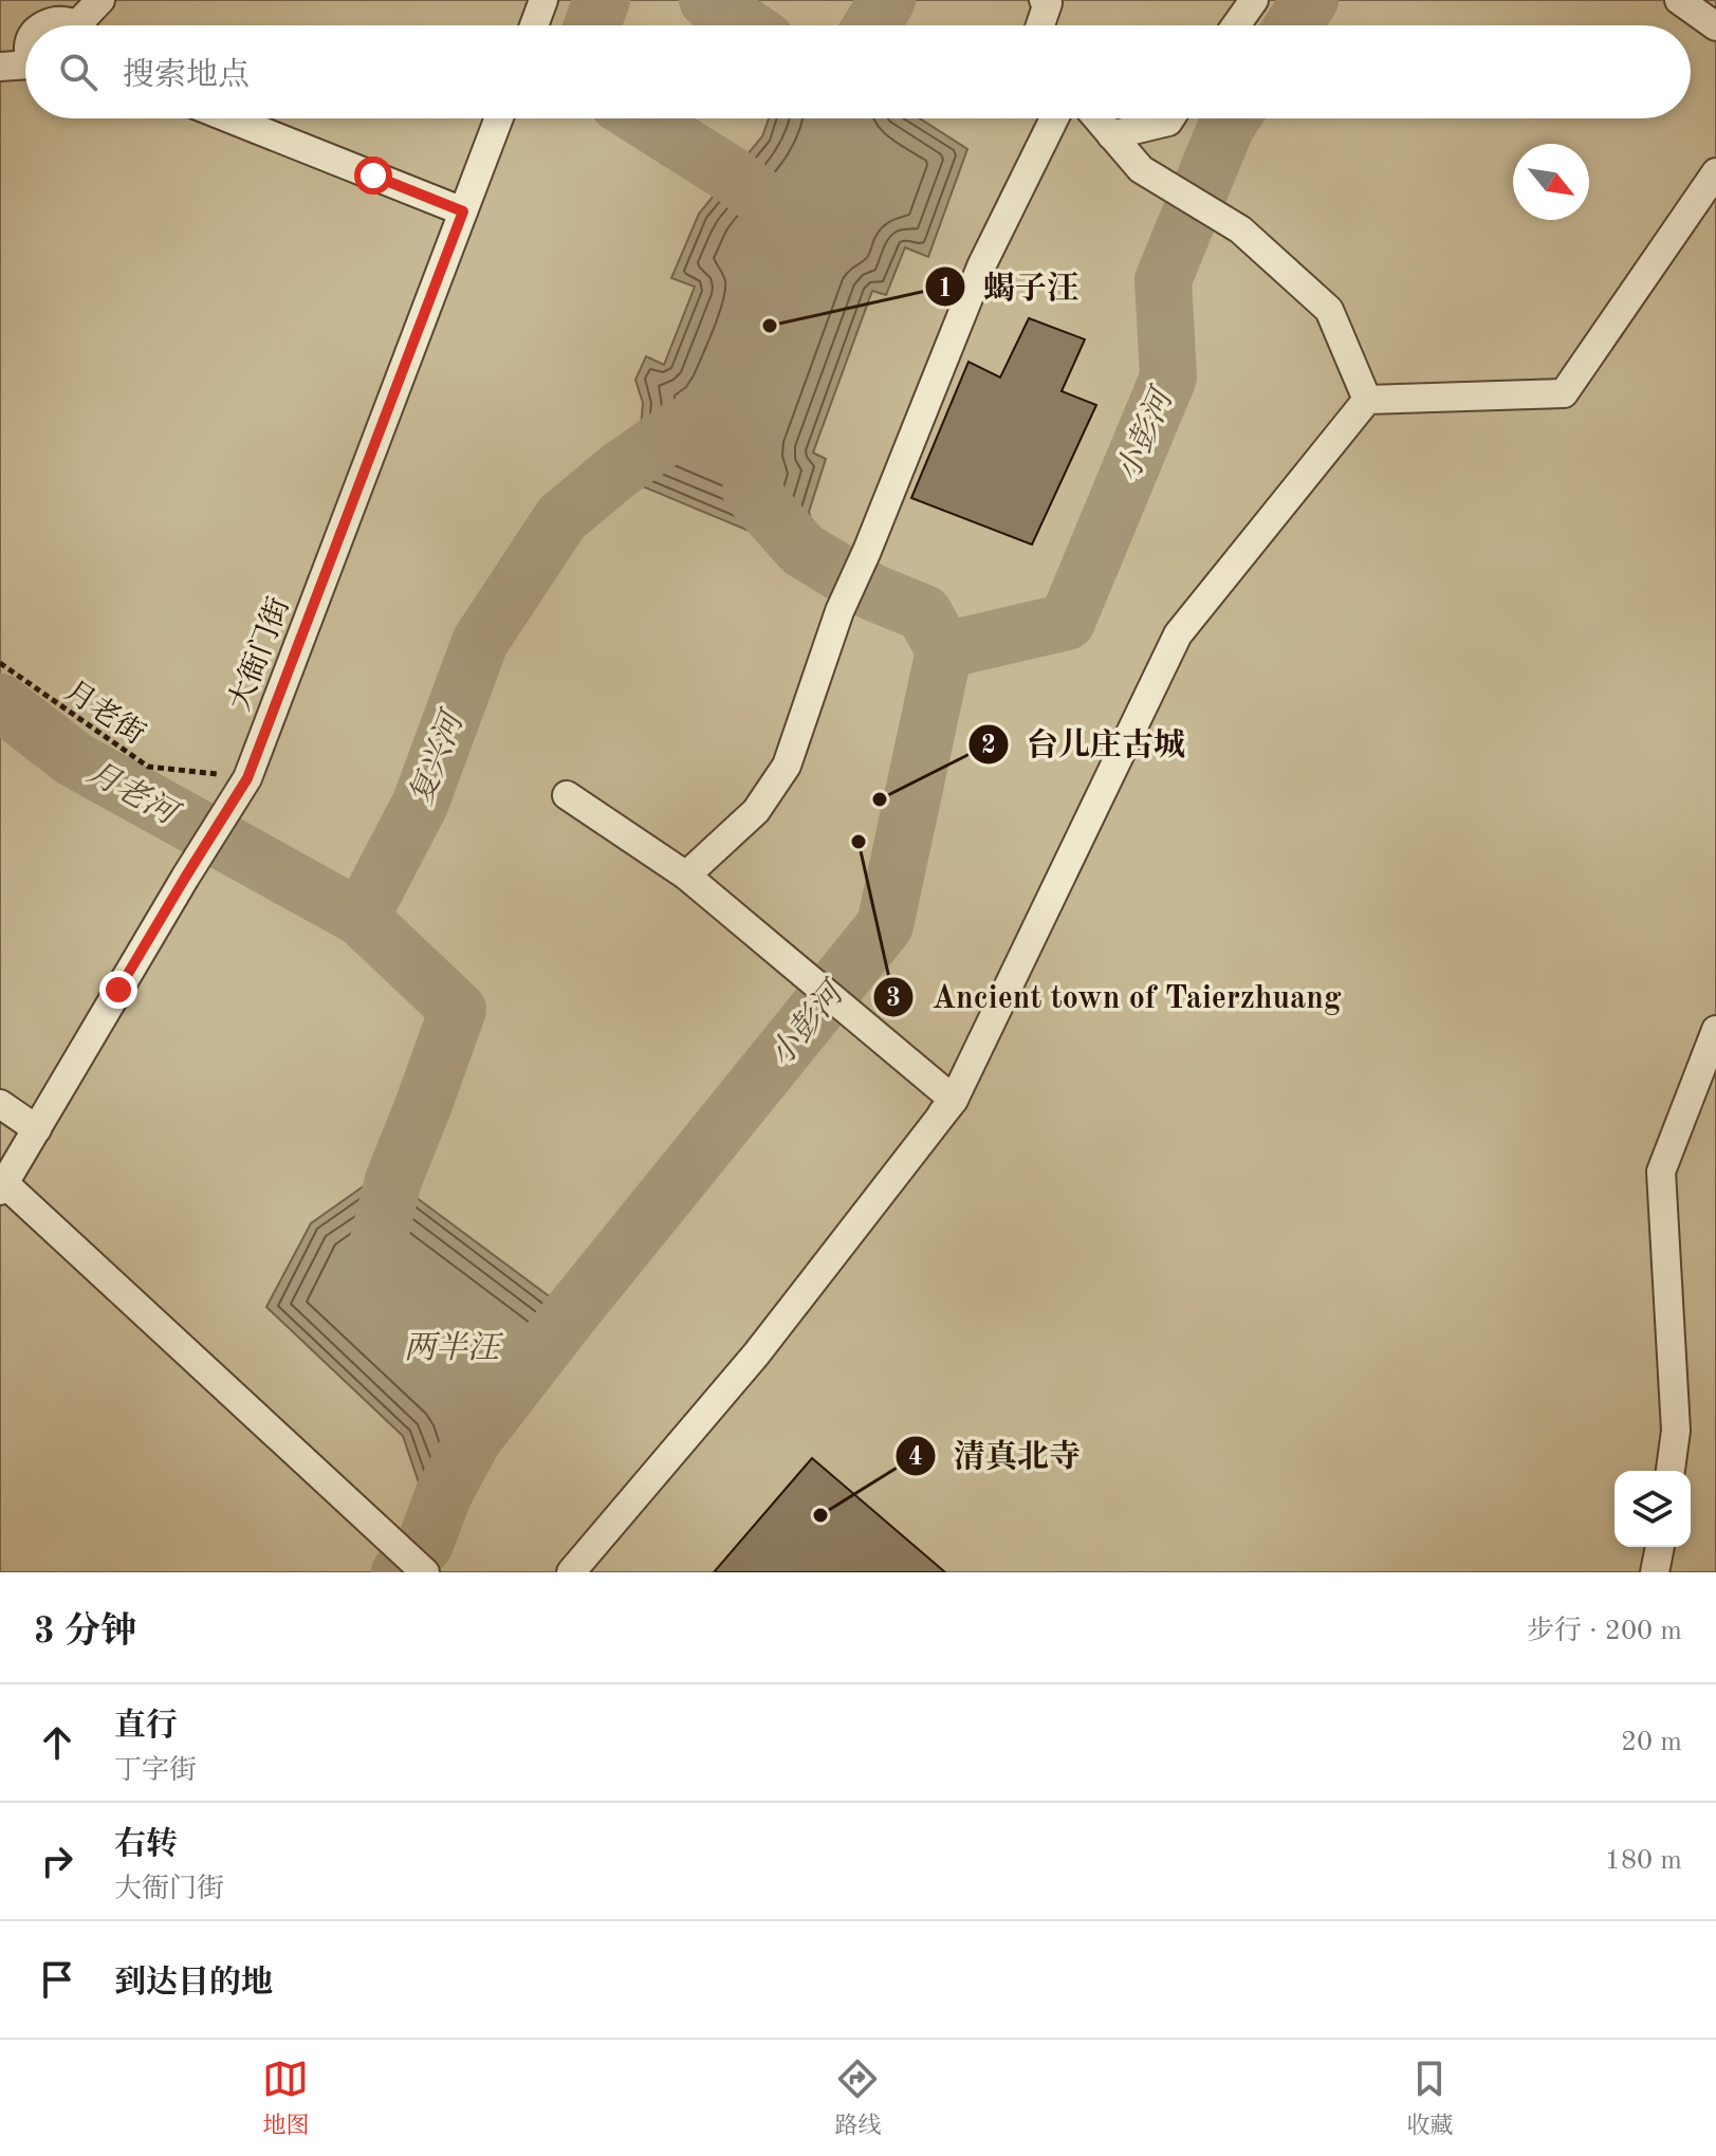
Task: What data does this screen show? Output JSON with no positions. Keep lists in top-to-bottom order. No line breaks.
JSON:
{"streets":{"street":["大衙门街"],"path":["月老街"]},"crossings":[["大衙门街","月老街"]],"water":["小彭河","复兴河","月老河","两半汪"],"places":["蝎子汪","台儿庄古城","Ancient town of Taierzhuang","清真北寺"],"north":"bottom right","page":{"search":"搜索地点","heading":["3 分钟","步行 · 200 m"],"list":[["直行","丁字街","20 m"],["右转","大衙门街","180 m"],"到达目的地"],"nav":["地图","路线","收藏"]}}
